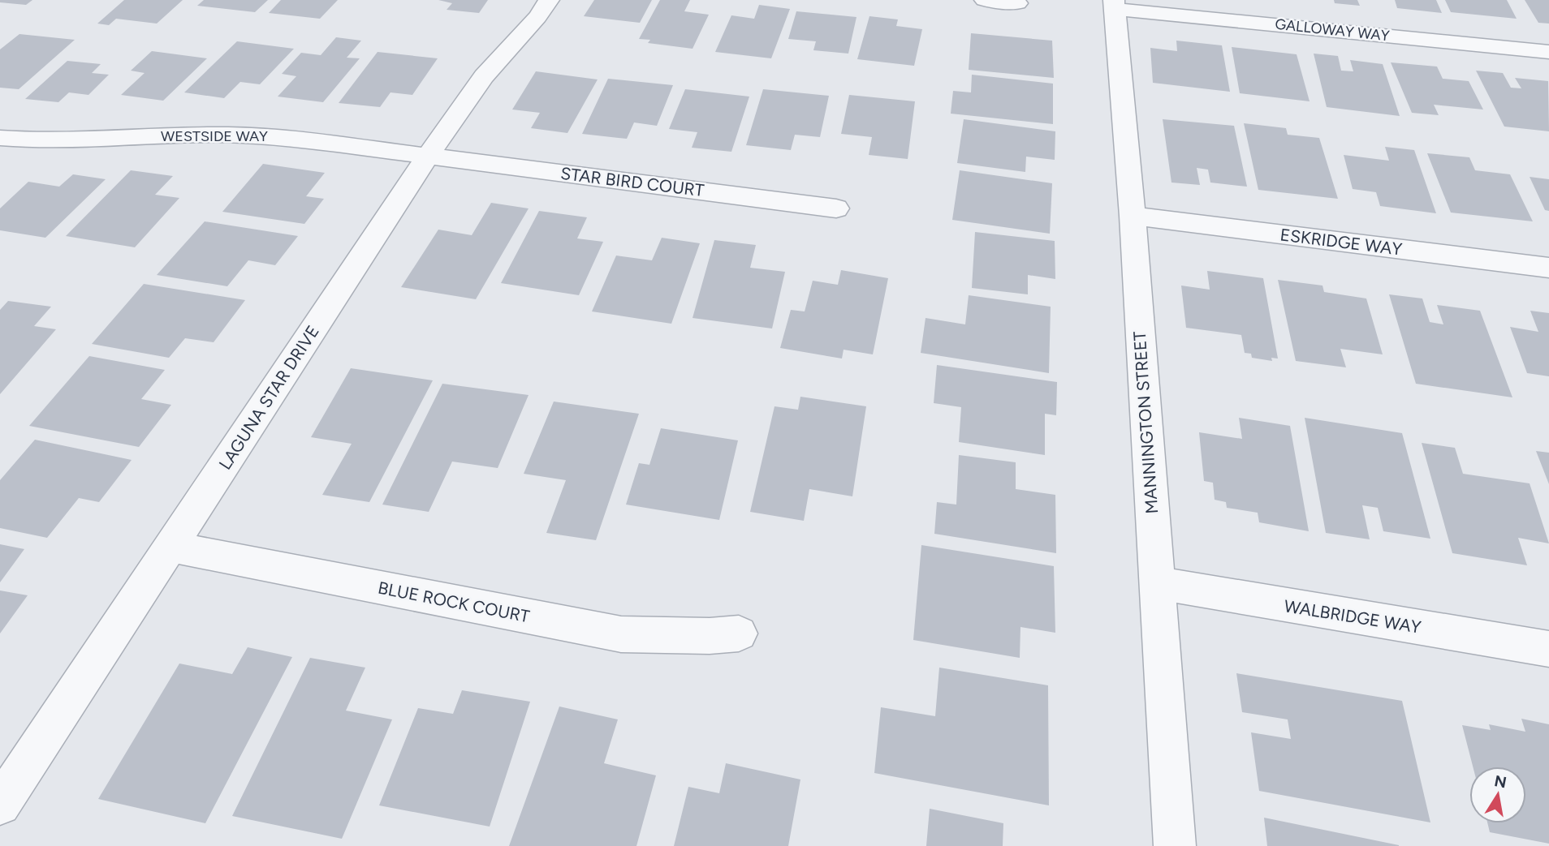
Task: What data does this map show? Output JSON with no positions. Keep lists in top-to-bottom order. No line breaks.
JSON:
{"streets":{"street":["GALLOWAY WAY","WESTSIDE WAY","STAR BIRD COURT","ESKRIDGE WAY","LAGUNA STAR DRIVE","MANNINGTON STREET","BLUE ROCK COURT","WALBRIDGE WAY"]},"crossings":[["GALLOWAY WAY","MANNINGTON STREET"],["WESTSIDE WAY","STAR BIRD COURT"],["WESTSIDE WAY","LAGUNA STAR DRIVE"],["STAR BIRD COURT","LAGUNA STAR DRIVE"],["ESKRIDGE WAY","MANNINGTON STREET"],["LAGUNA STAR DRIVE","BLUE ROCK COURT"],["MANNINGTON STREET","WALBRIDGE WAY"]],"north":"top"}
